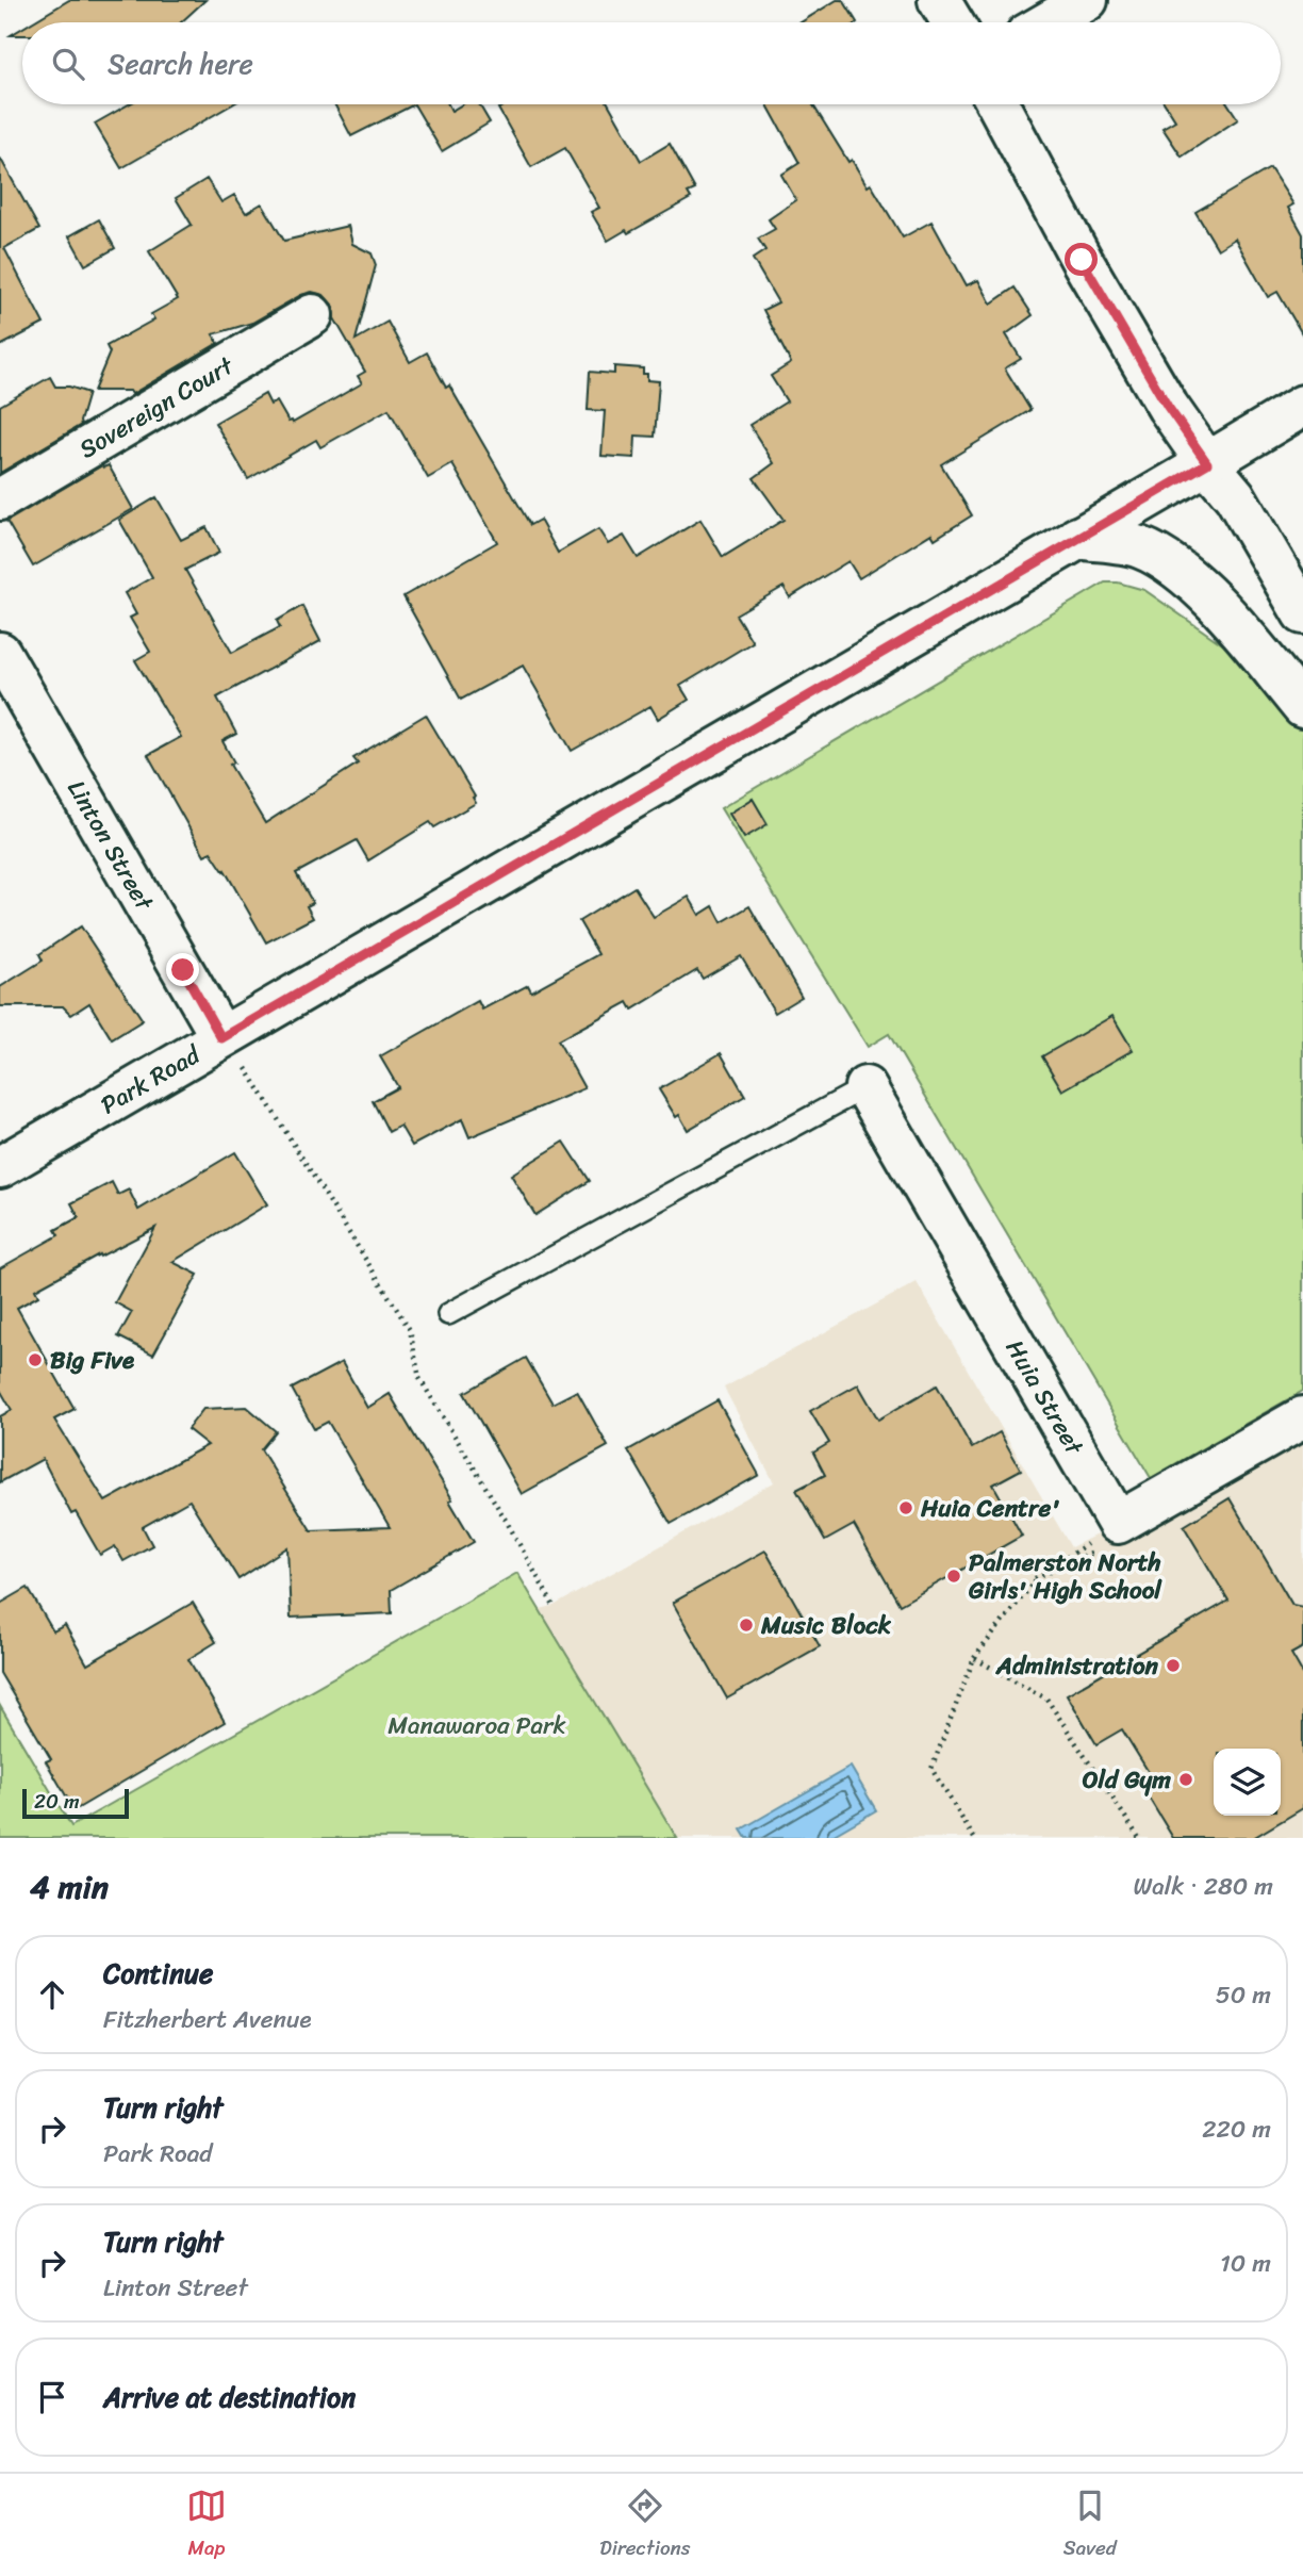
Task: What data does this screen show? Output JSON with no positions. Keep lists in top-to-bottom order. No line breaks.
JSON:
{"streets":{"main road":["Sovereign Court","Linton Street","Park Road","Huia Street"]},"crossings":[["Linton Street","Park Road"]],"parks":["Manawaroa Park"],"places":["Big Five","Huia Centre'","Palmerston North Girls' High School","Music Block","Administration","Old Gym"],"scale_bar":"20 m","page":{"search":"Search here","scale":"20 m","heading":["4 min","Walk · 280 m"],"list":[["Continue","Fitzherbert Avenue","50 m"],["Turn right","Park Road","220 m"],["Turn right","Linton Street","10 m"],"Arrive at destination"],"nav":["Map","Directions","Saved"]}}
